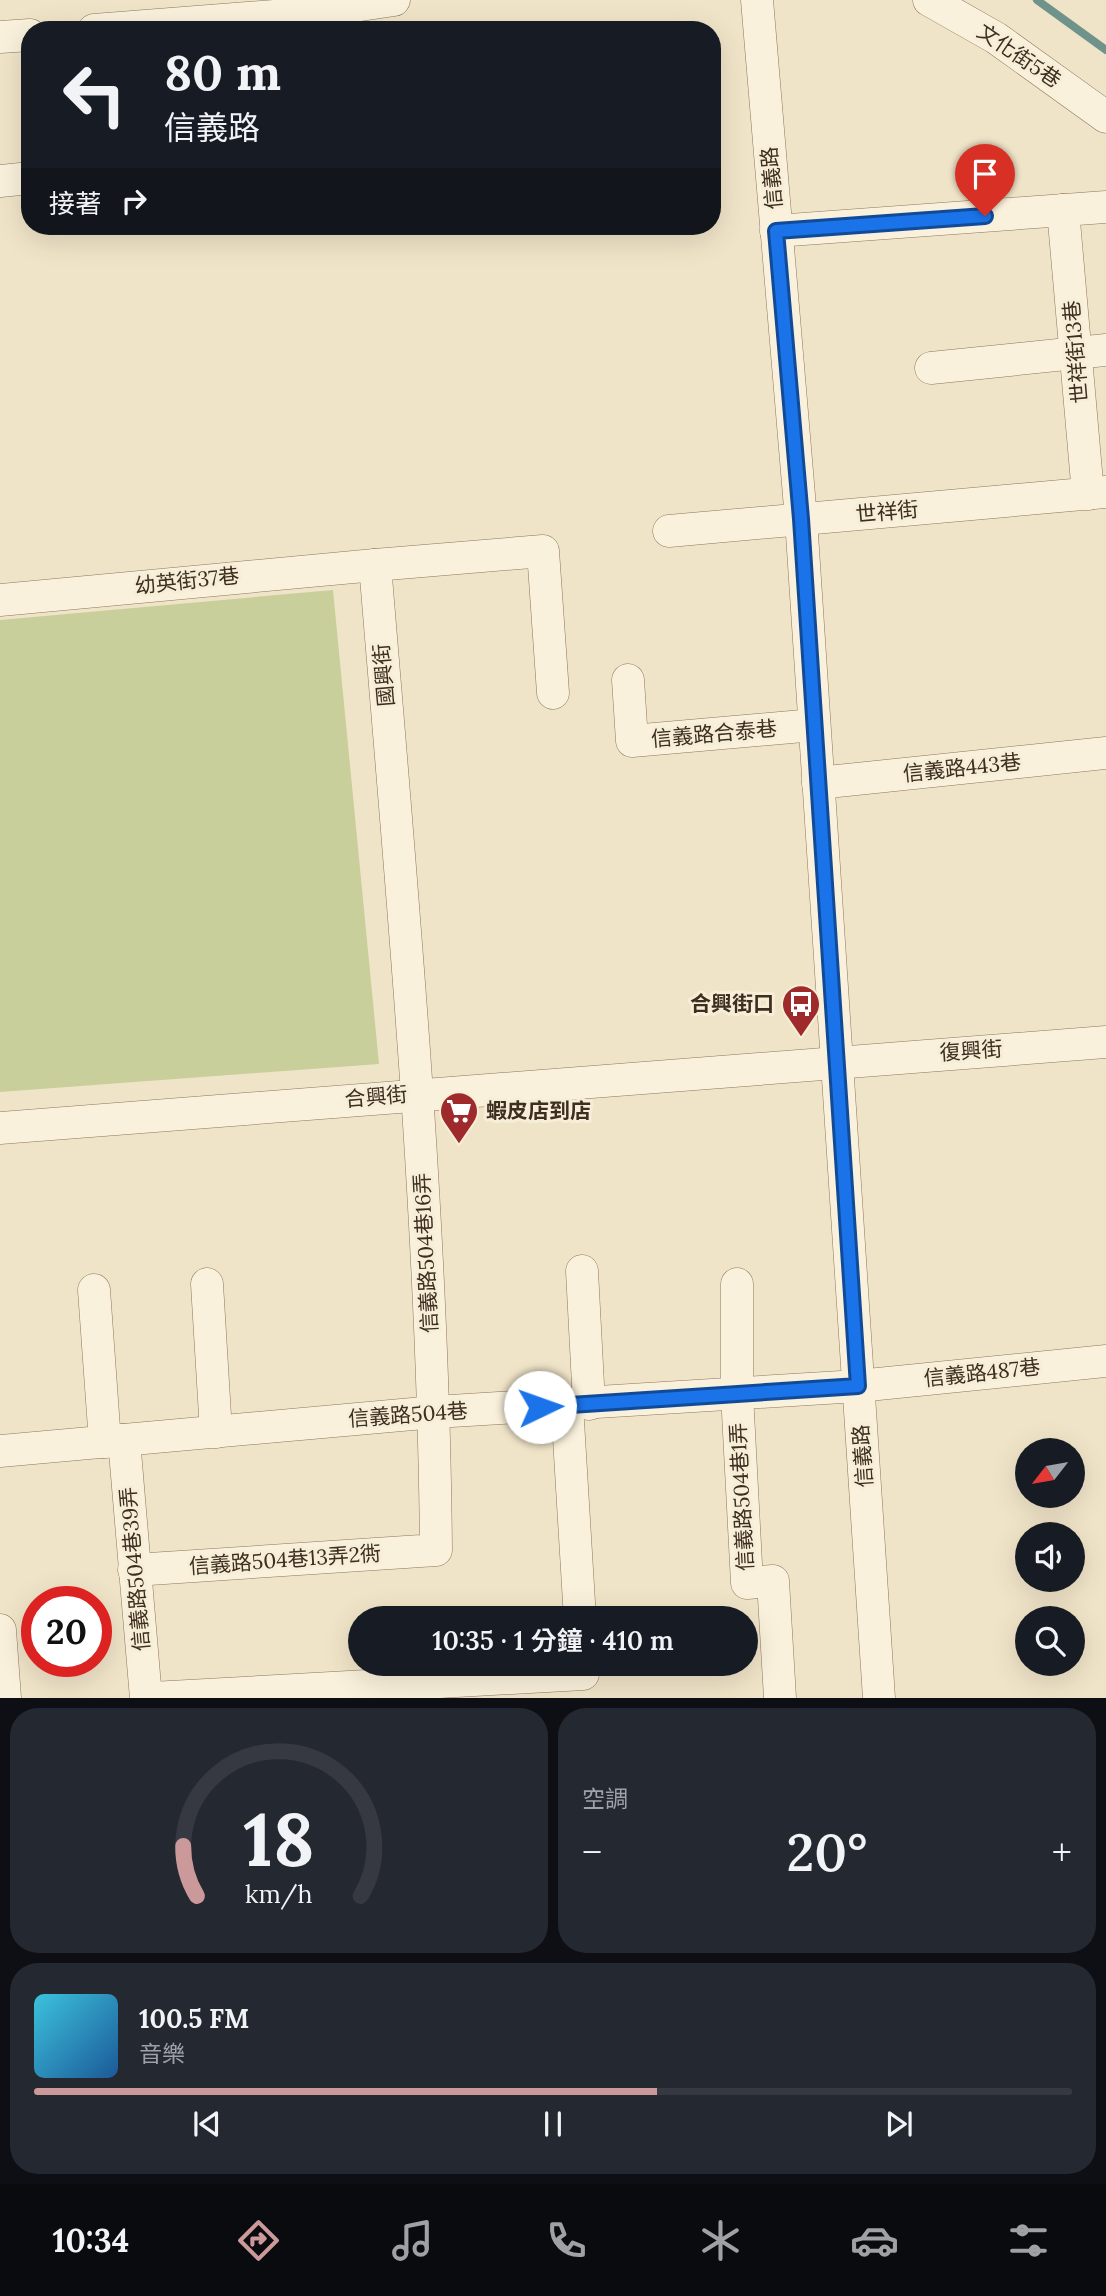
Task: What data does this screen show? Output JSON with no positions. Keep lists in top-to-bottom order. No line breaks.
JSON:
{"streets":{"street":["文化街5巷","信義路","世祥街13巷","世祥街","幼英街37巷","國興街","信義路合泰巷","信義路443巷","復興街","合興街","信義路504巷16弄","信義路487巷","信義路504巷","信義路504巷1弄","信義路504巷13弄2衖","信義路504巷39弄"]},"crossings":[["信義路","世祥街"],["信義路","信義路合泰巷"],["信義路","信義路443巷"],["信義路","復興街"],["信義路","合興街"],["信義路","信義路487巷"],["信義路","信義路504巷"],["世祥街13巷","世祥街"],["幼英街37巷","國興街"],["國興街","合興街"],["國興街","信義路504巷16弄"],["復興街","合興街"],["合興街","信義路504巷16弄"],["信義路504巷16弄","信義路504巷"],["信義路504巷16弄","信義路504巷13弄2衖"],["信義路487巷","信義路504巷"],["信義路504巷","信義路504巷1弄"],["信義路504巷","信義路504巷39弄"],["信義路504巷13弄2衖","信義路504巷39弄"]],"places":{"bus stop":["合興街口"],"supermarket":["蝦皮店到店"]},"north":"bottom left","page":{"turn":["80 m","信義路"],"then":"接著","limit":"20","trip":"10:35 · 1 分鐘 · 410 m","tile":"空調","heat":["−","20°","+"],"song":["100.5 FM","音樂"],"tabs":"10:34","gauge":["18","km/h"]}}
